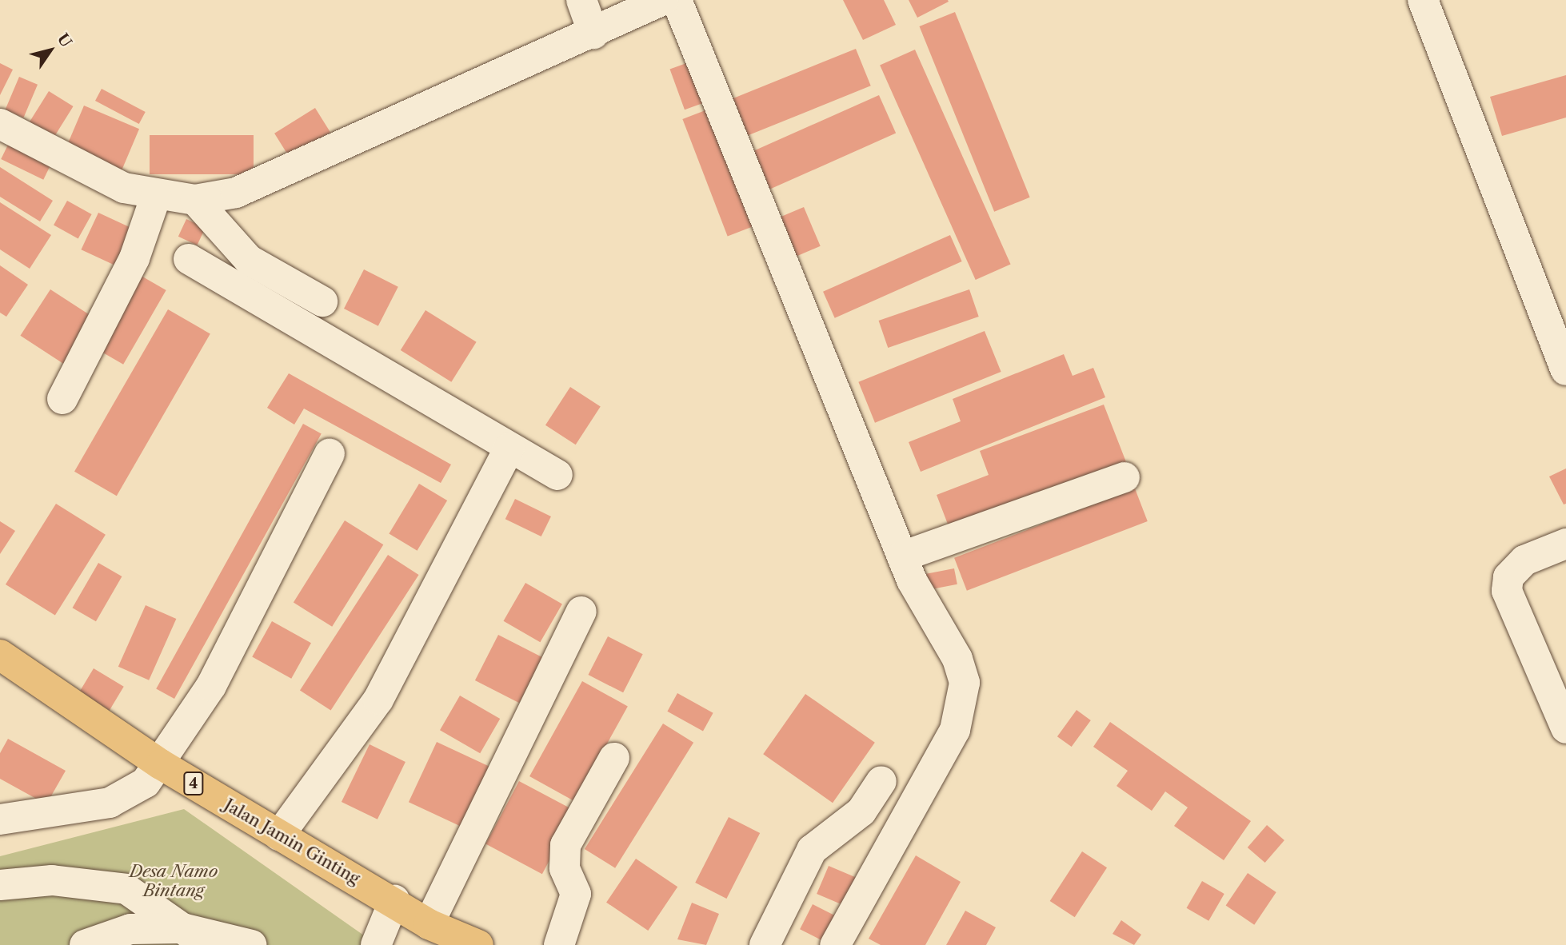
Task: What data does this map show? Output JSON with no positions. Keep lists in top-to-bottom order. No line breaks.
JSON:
{"streets":{"highway":["4","Jalan Jamin Ginting"]},"parks":["Desa Namo Bintang"],"north":"top right"}
